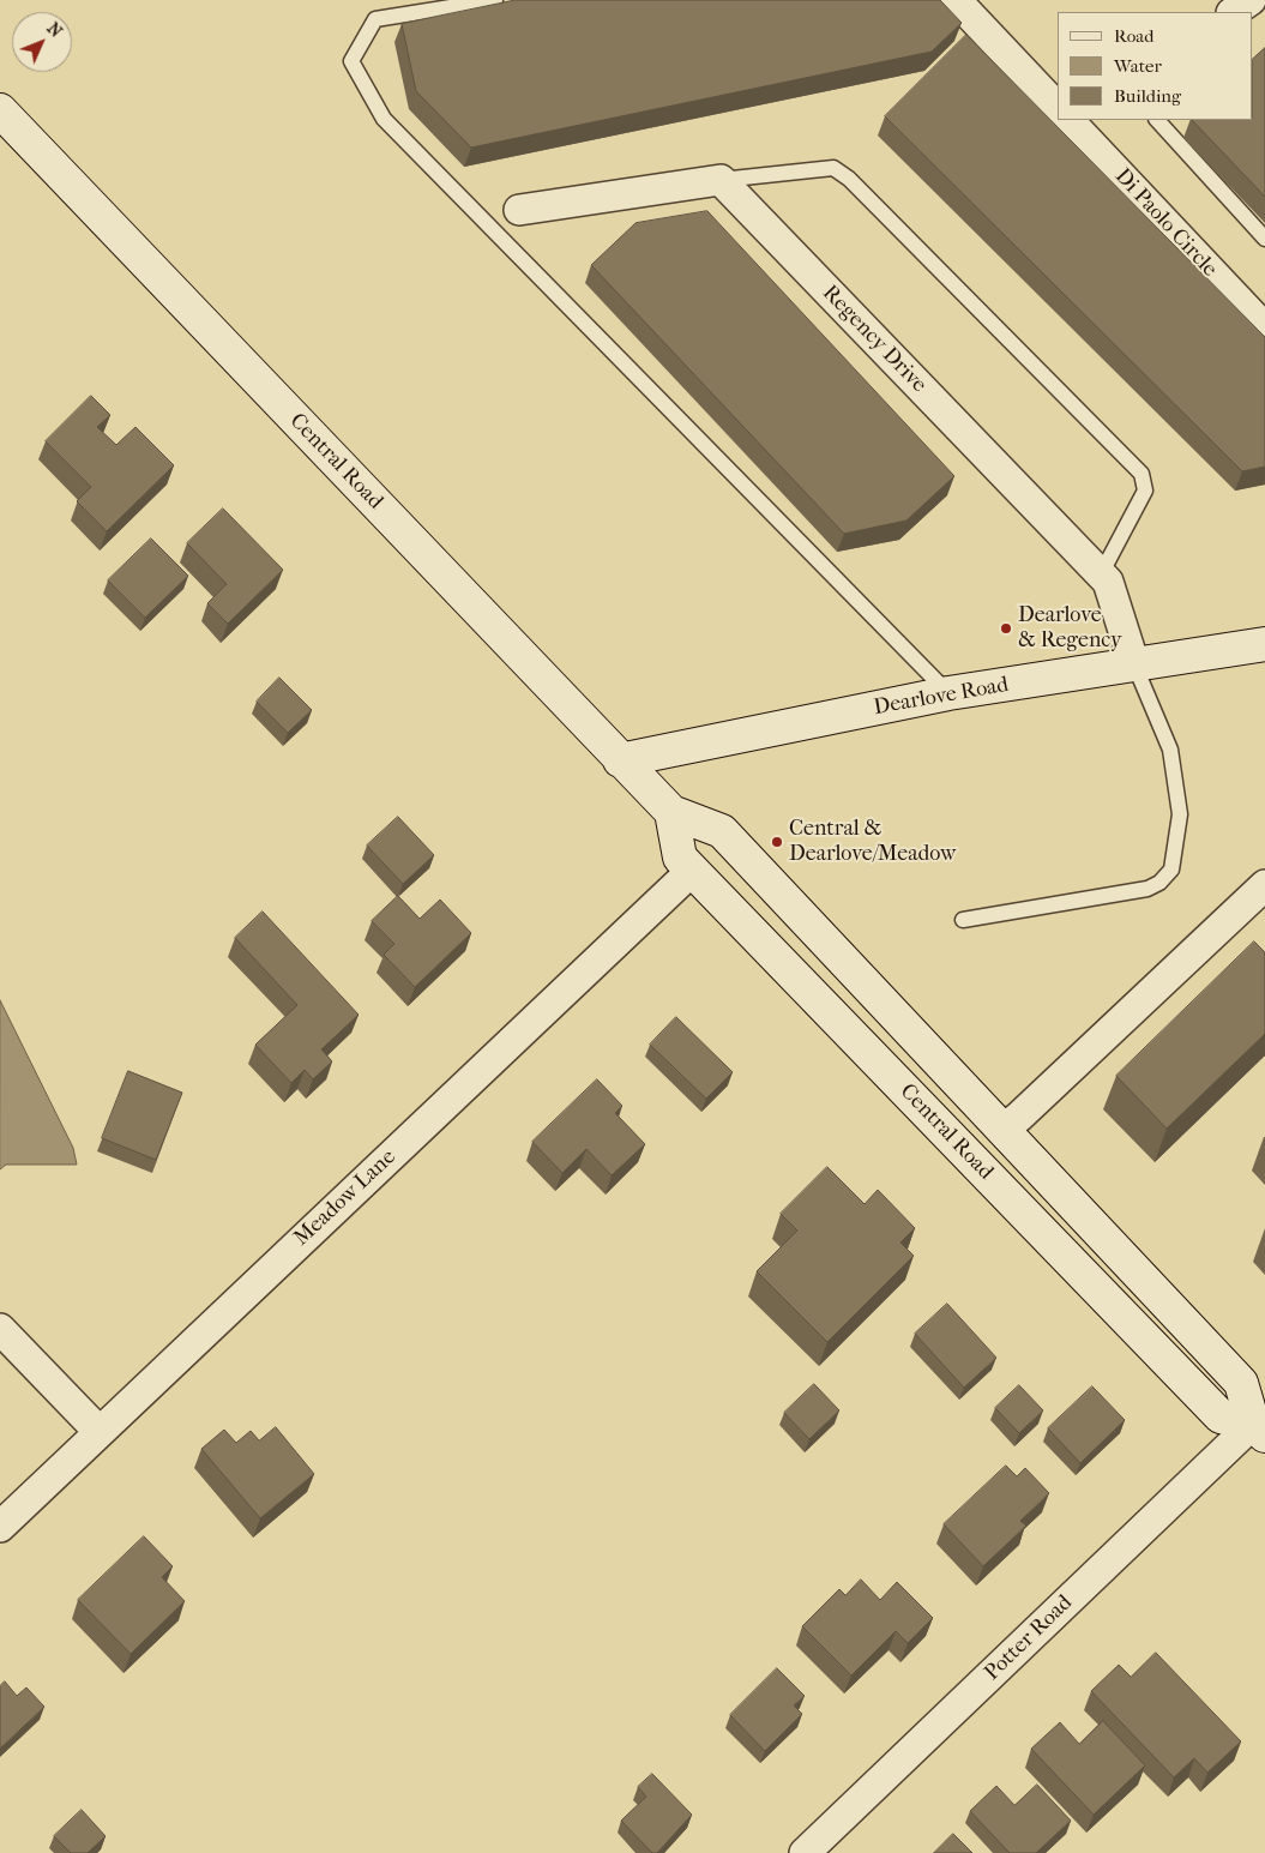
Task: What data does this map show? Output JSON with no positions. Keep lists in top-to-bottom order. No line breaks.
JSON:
{"streets":{"main road":["Central Road","Dearlove Road"],"street":["Di Paolo Circle","Regency Drive","Meadow Lane","Potter Road"]},"crossings":[["Regency Drive","Dearlove Road"],["Central Road","Dearlove Road"],["Central Road","Meadow Lane"],["Central Road","Potter Road"]],"places":["Dearlove & Regency","Central & Dearlove/Meadow"],"legend":["Road","Water","Building"],"north":"top right"}
